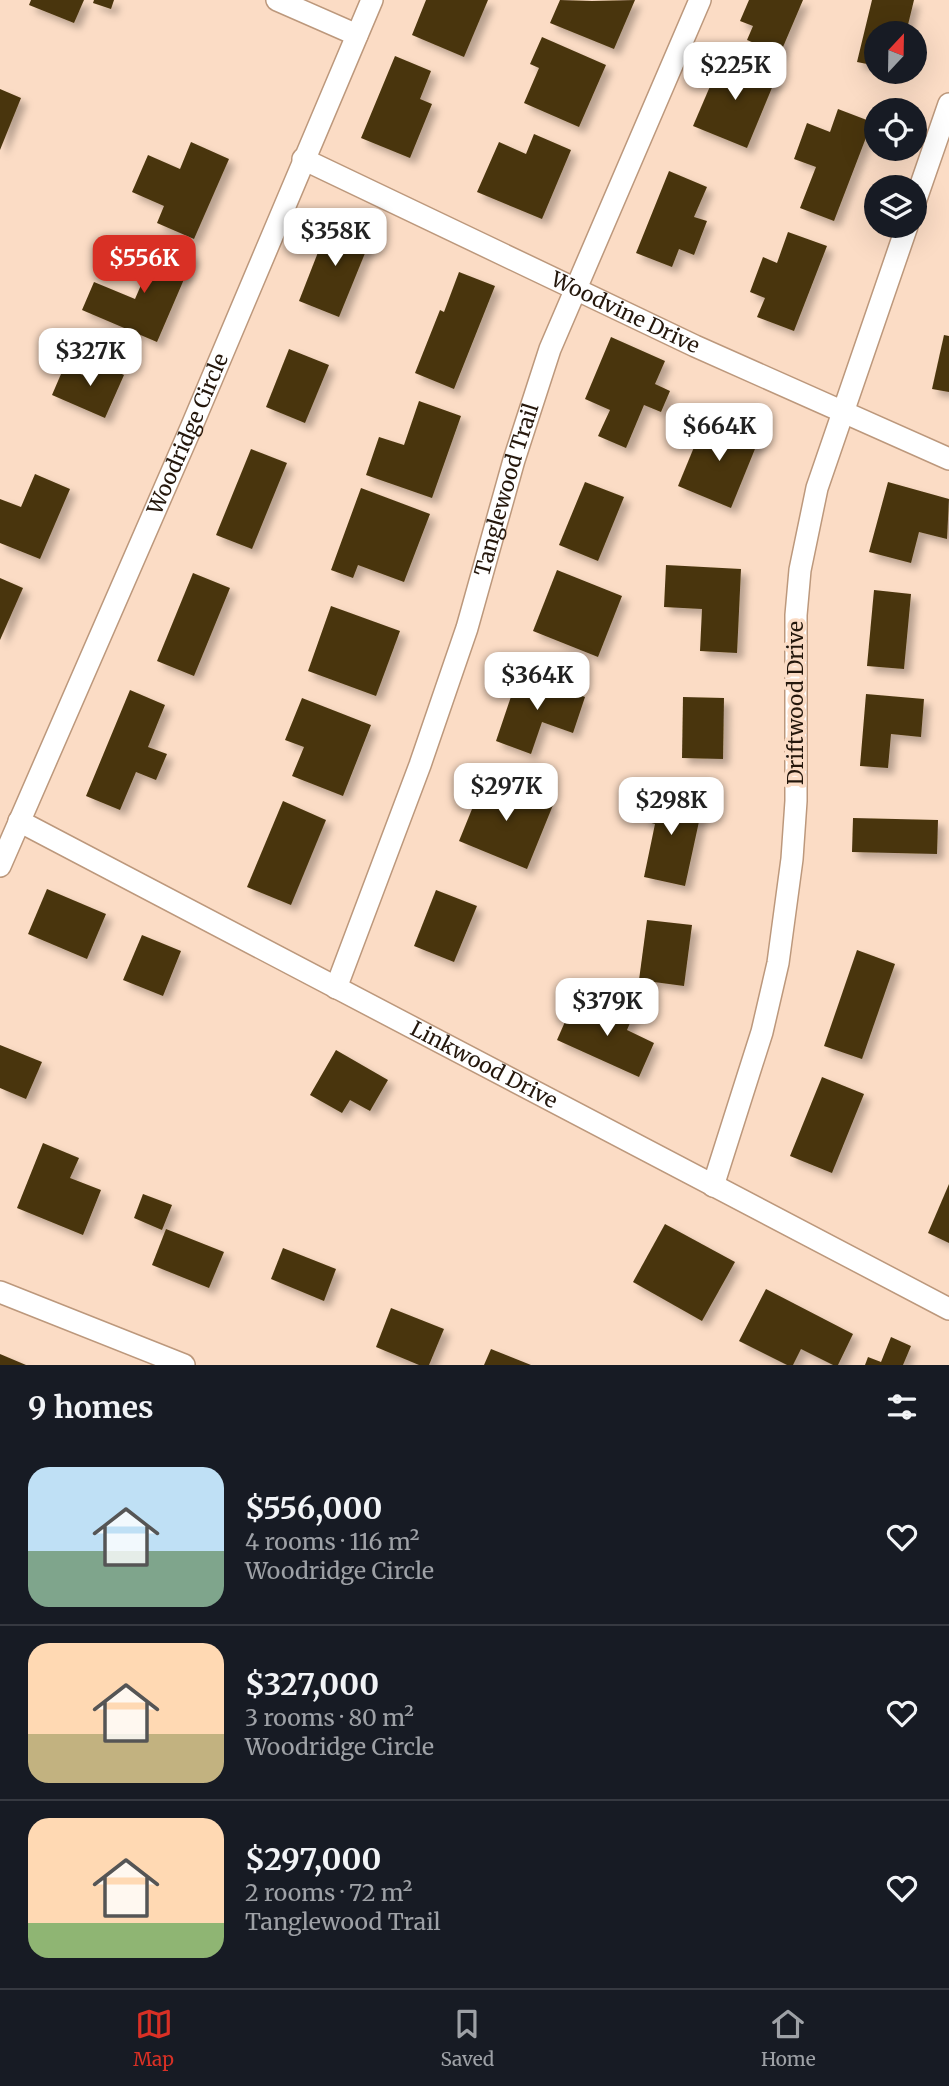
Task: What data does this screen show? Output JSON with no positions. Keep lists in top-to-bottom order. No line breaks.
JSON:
{"streets":{"street":["Woodvine Drive","Woodridge Circle","Tanglewood Trail","Driftwood Drive","Linkwood Drive"]},"crossings":[["Woodvine Drive","Woodridge Circle"],["Woodvine Drive","Tanglewood Trail"],["Woodvine Drive","Driftwood Drive"],["Woodridge Circle","Linkwood Drive"],["Tanglewood Trail","Linkwood Drive"],["Driftwood Drive","Linkwood Drive"]],"north":"top","page":{"price":["$225K","$358K","$556K","$327K","$664K","$364K","$297K","$298K","$379K"],"heading":"9 homes","list":[{"name":"$556,000","note":"4 rooms · 116 m² · Woodridge Circle"},{"name":"$327,000","note":"3 rooms · 80 m² · Woodridge Circle"},{"name":"$297,000","note":"2 rooms · 72 m² · Tanglewood Trail"}],"tabs":["Map","Saved","Home"]}}
